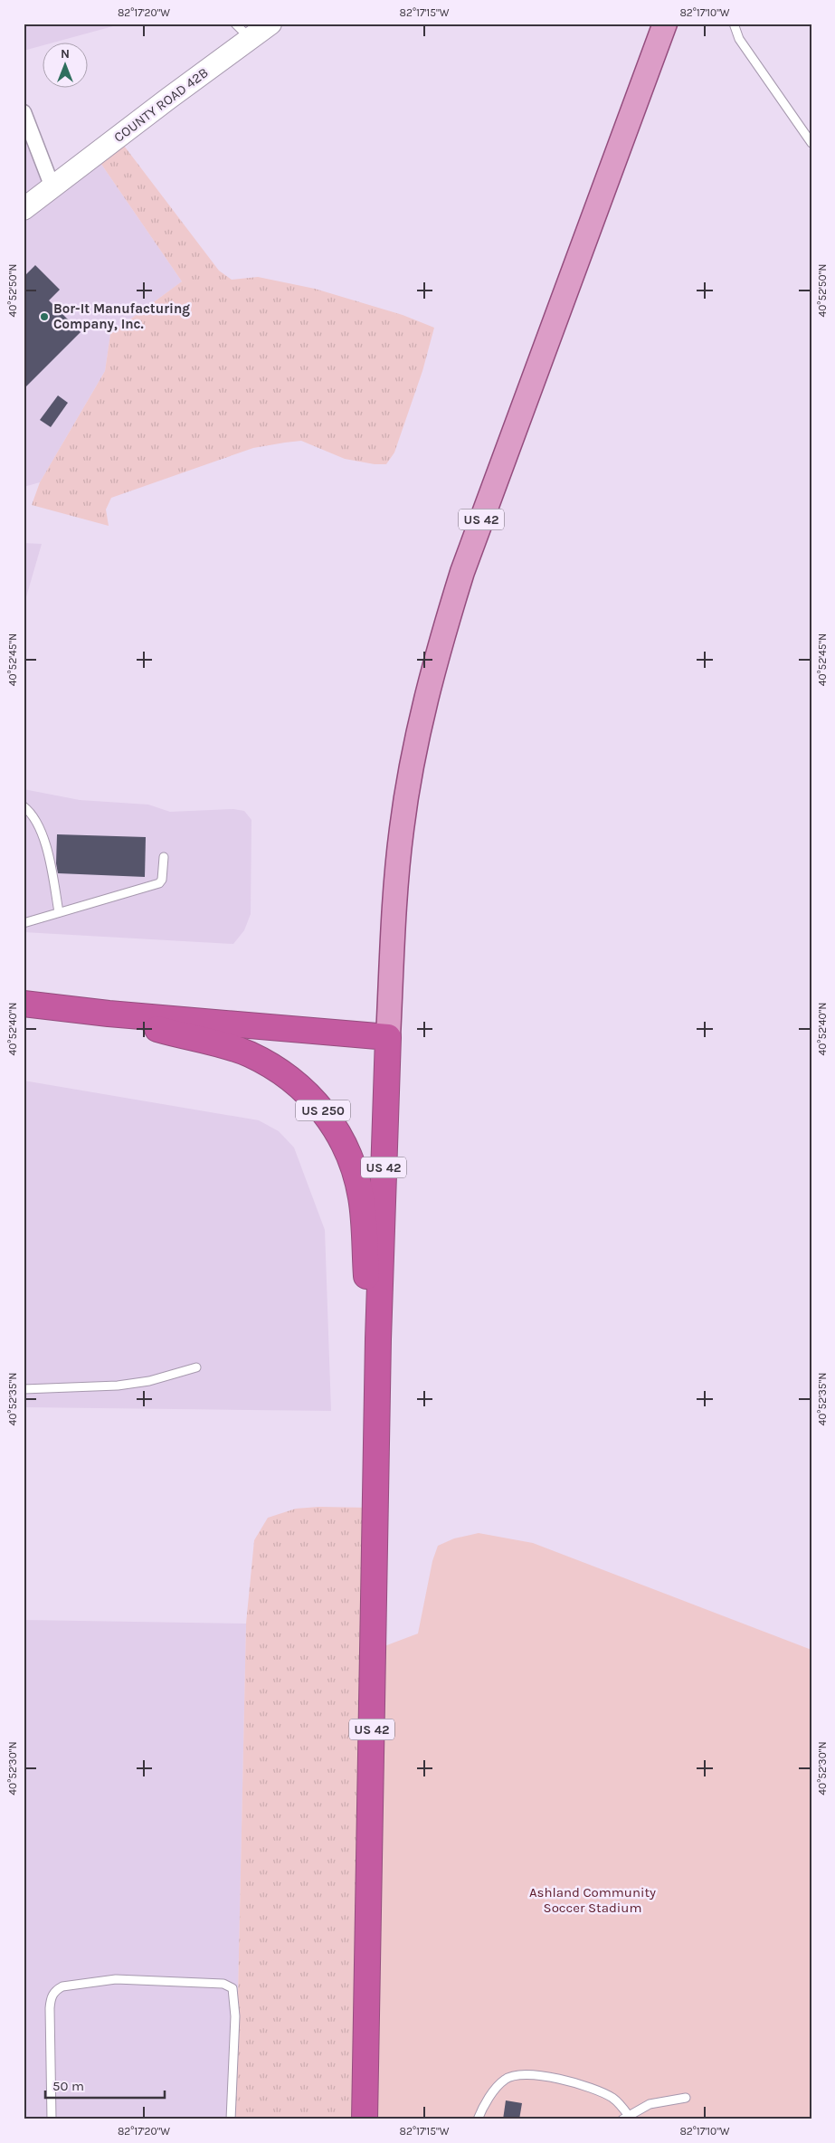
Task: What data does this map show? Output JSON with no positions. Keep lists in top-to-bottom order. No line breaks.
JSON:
{"streets":{"highway":["US 42","US 250"],"main road":["COUNTY ROAD 42B"]},"crossings":[["US 42","US 250"]],"parks":["Ashland Community Soccer Stadium"],"places":["Bor-It Manufacturing Company, Inc."],"scale_bar":"50 m","north":"top","coordinates":["82°17'20\"W","82°17'15\"W","82°17'10\"W","40°52'50\"N","40°52'45\"N","40°52'40\"N","40°52'35\"N","40°52'30\"N"]}
